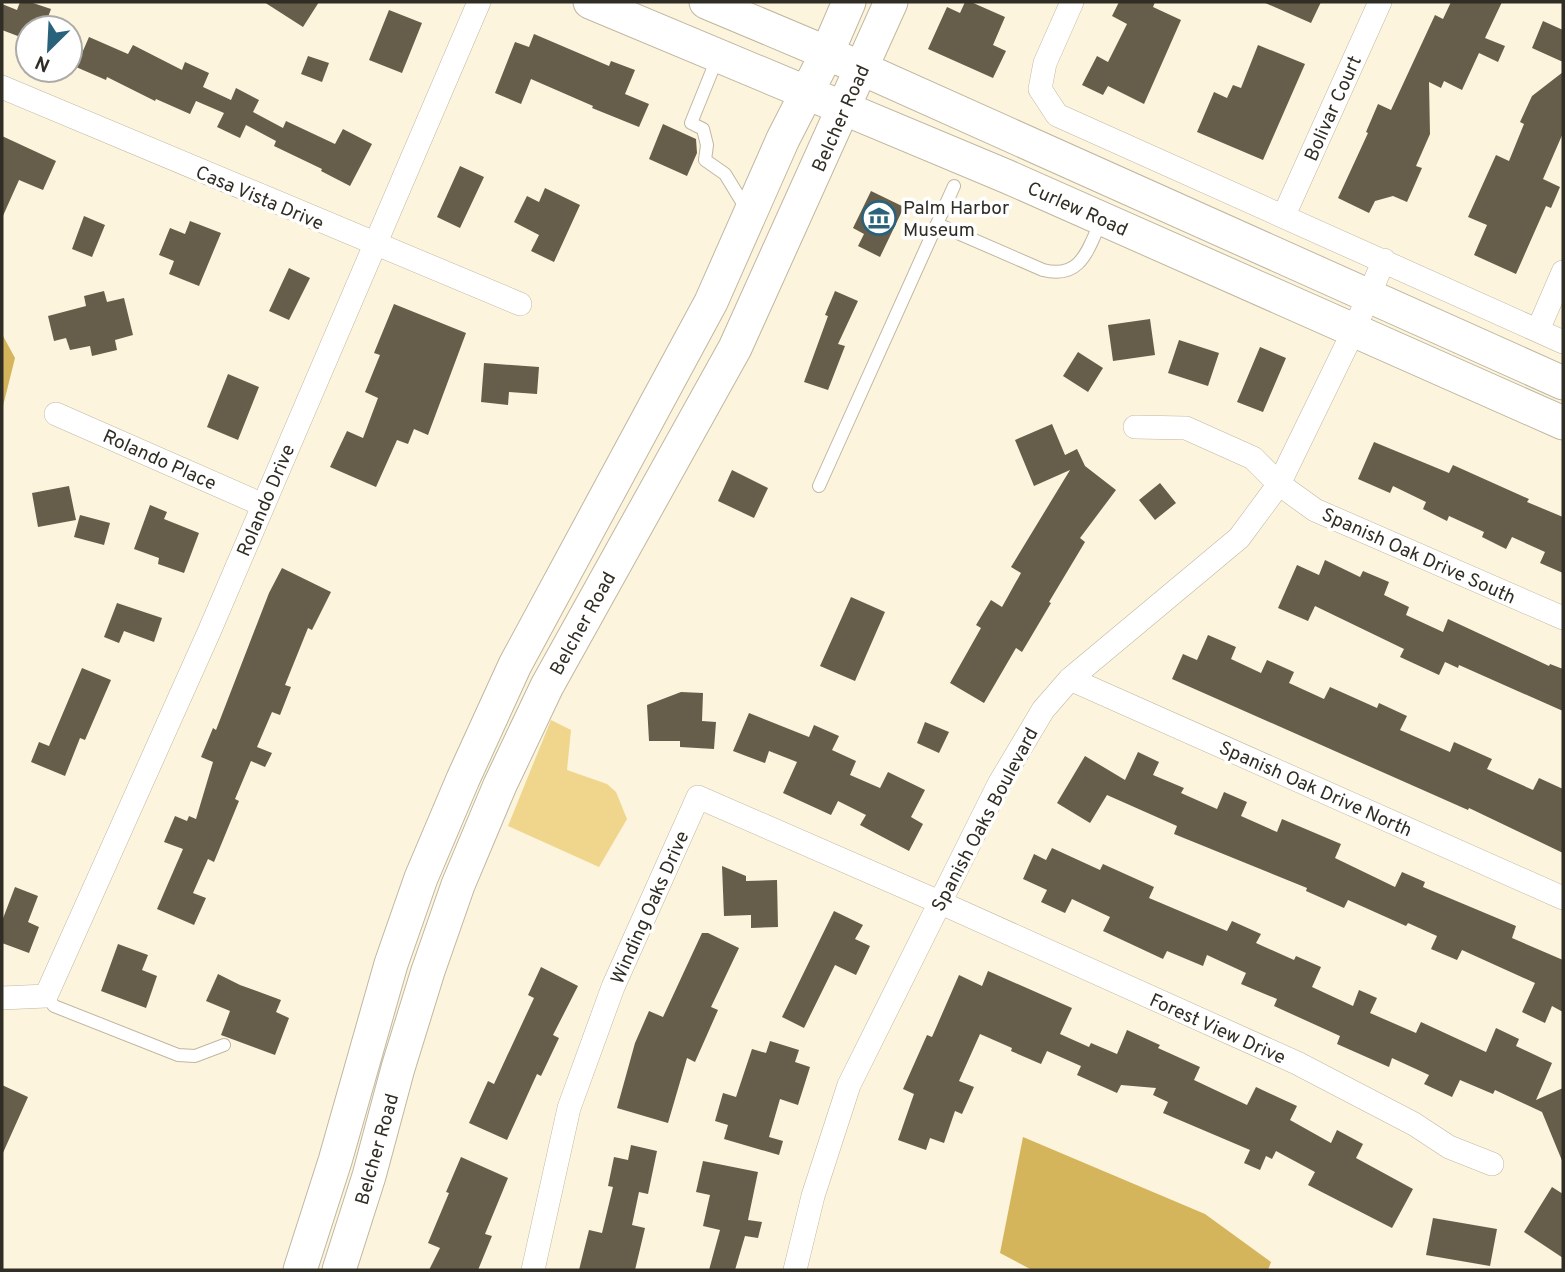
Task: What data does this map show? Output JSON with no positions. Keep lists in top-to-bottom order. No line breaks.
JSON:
{"streets":{"main road":["Belcher Road","Curlew Road"],"street":["Bolivar Court","Casa Vista Drive","Rolando Place","Rolando Drive","Spanish Oak Drive South","Spanish Oak Drive North","Spanish Oaks Boulevard","Winding Oaks Drive","Forest View Drive"]},"crossings":[["Belcher Road","Curlew Road"],["Casa Vista Drive","Rolando Drive"],["Curlew Road","Spanish Oaks Boulevard"],["Rolando Place","Rolando Drive"],["Spanish Oak Drive South","Spanish Oaks Boulevard"],["Spanish Oak Drive North","Spanish Oaks Boulevard"],["Spanish Oaks Boulevard","Winding Oaks Drive"],["Spanish Oaks Boulevard","Forest View Drive"],["Winding Oaks Drive","Forest View Drive"]],"places":{"museum":["Palm Harbor Museum"]},"north":"bottom left"}
